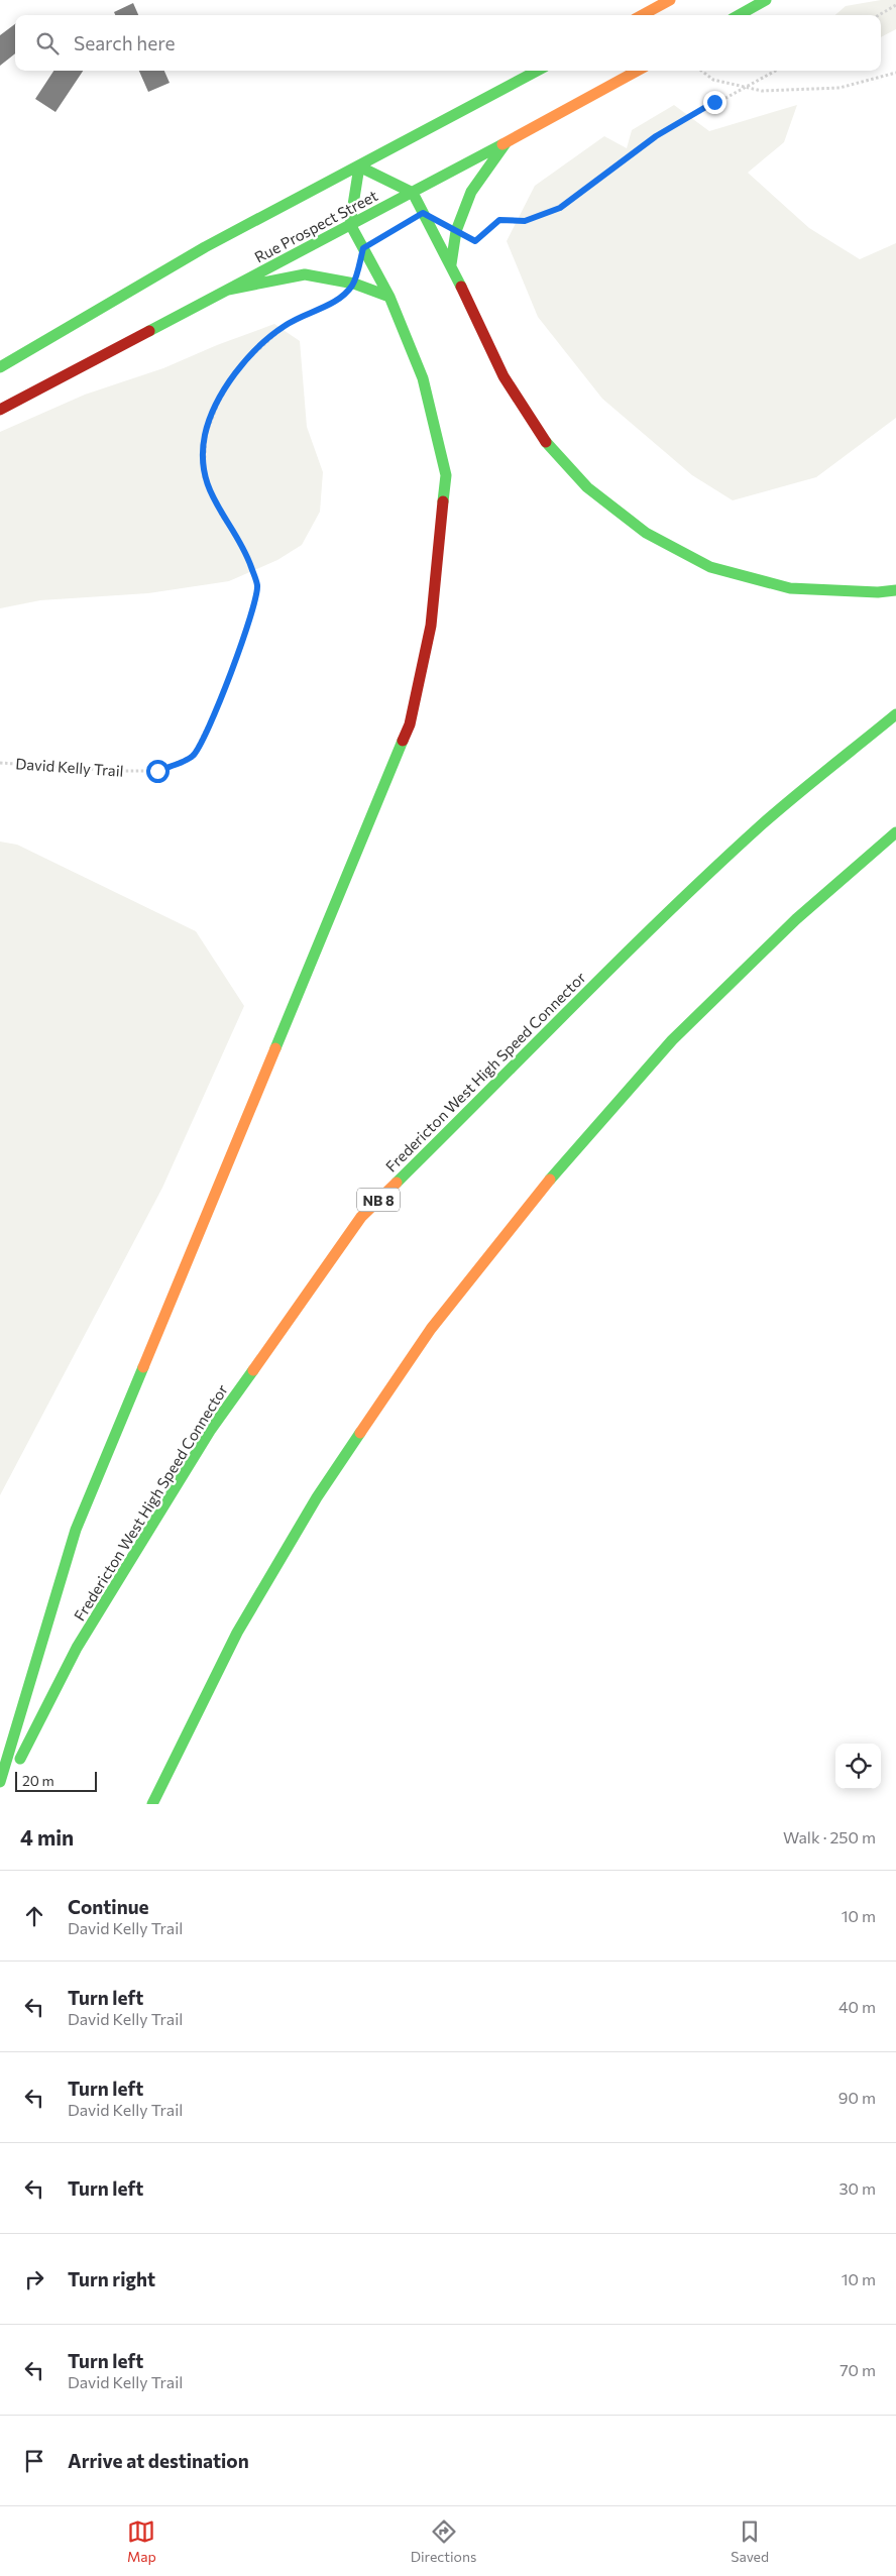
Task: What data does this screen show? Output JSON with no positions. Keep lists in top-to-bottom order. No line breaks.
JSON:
{"streets":{"main road":["Rue Prospect Street","Fredericton West High Speed Connector","NB 8"],"path":["David Kelly Trail"]},"scale_bar":"20 m","page":{"search":"Search here","scale":"20 m","heading":["4 min","Walk · 250 m"],"list":[["Continue","David Kelly Trail","10 m"],["Turn left","David Kelly Trail","40 m"],["Turn left","David Kelly Trail","90 m"],["Turn left","30 m"],["Turn right","10 m"],["Turn left","David Kelly Trail","70 m"],"Arrive at destination"],"nav":["Map","Directions","Saved"]}}
